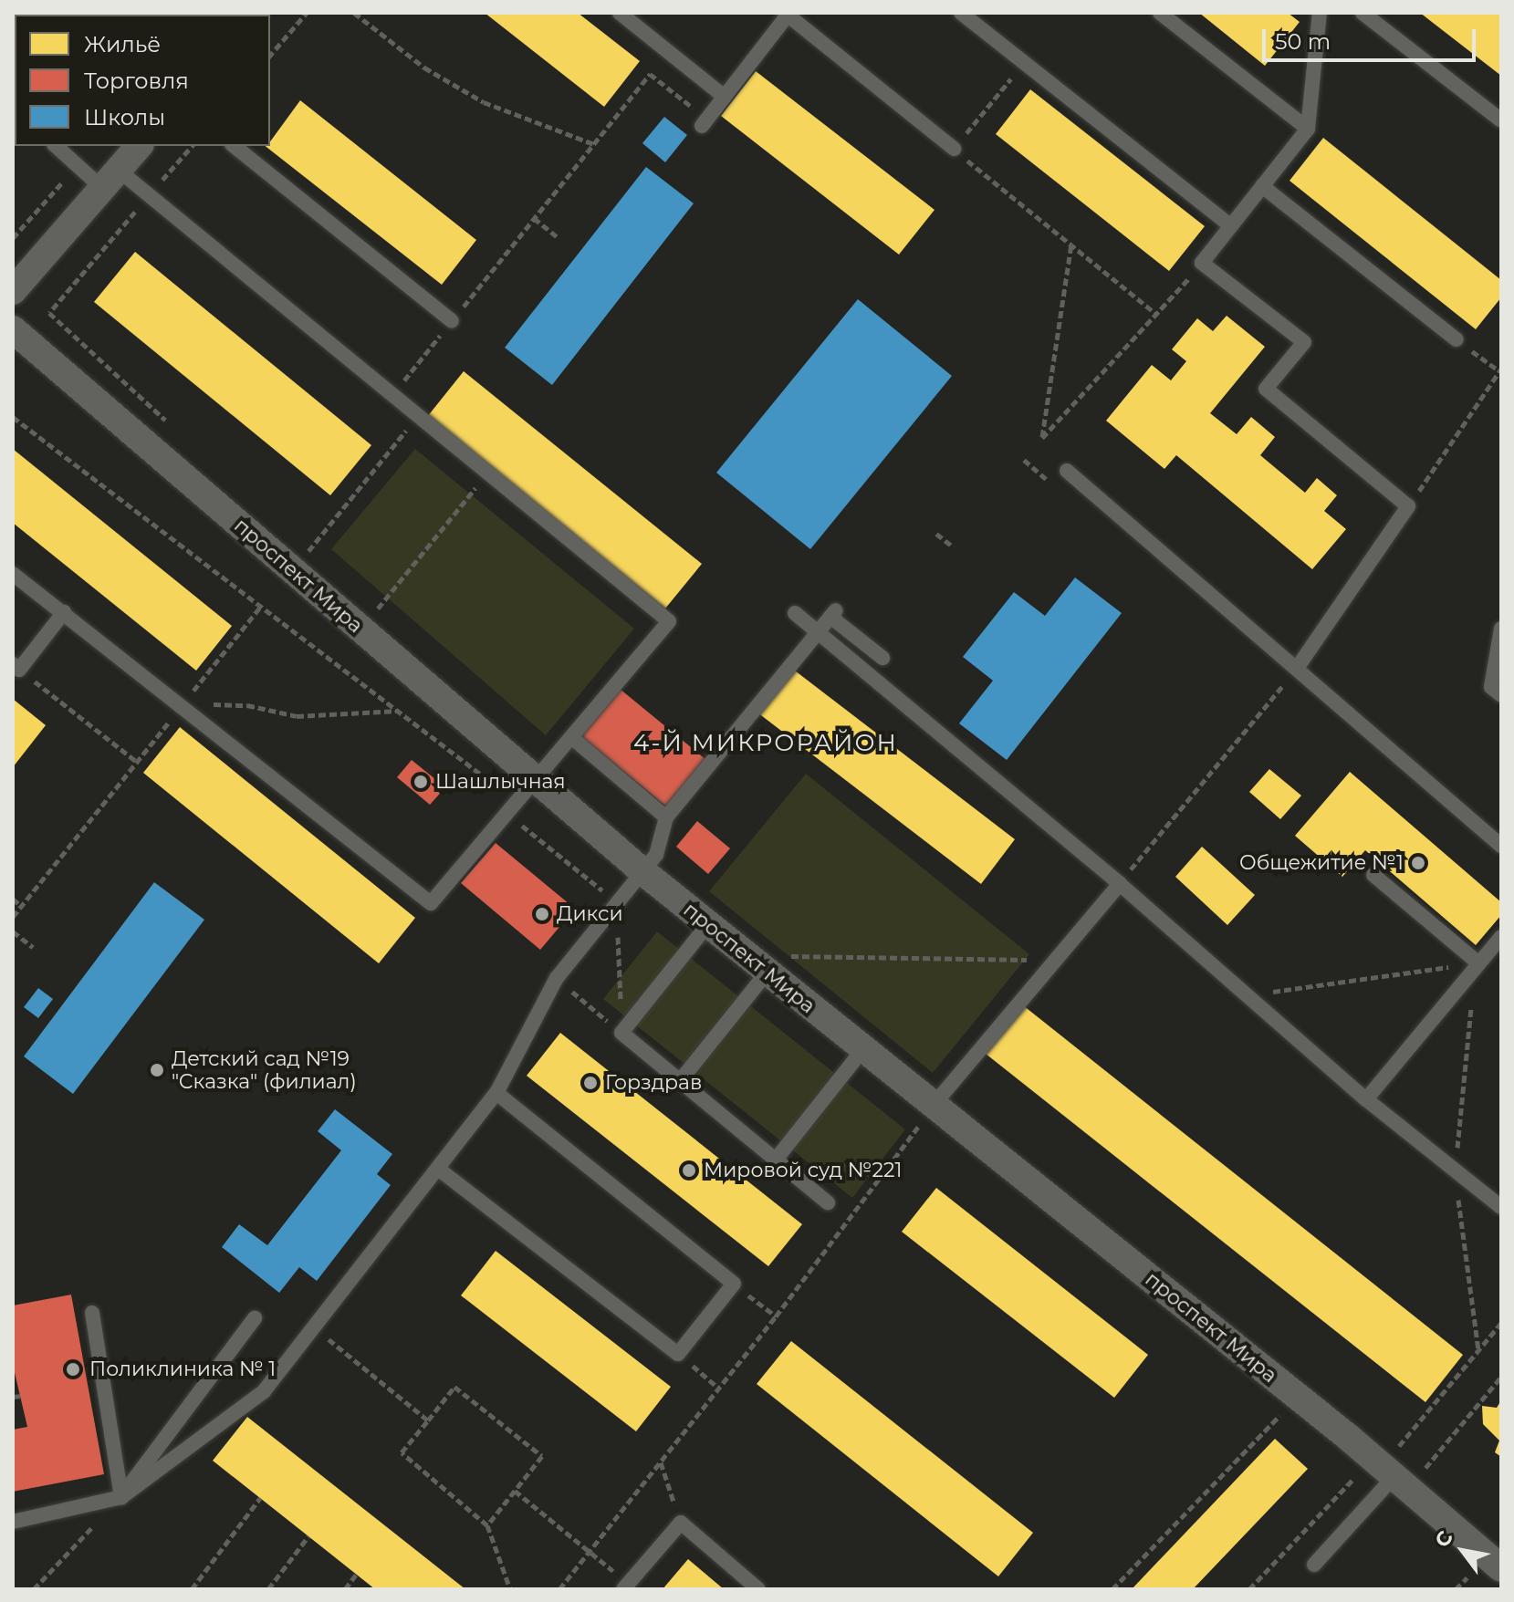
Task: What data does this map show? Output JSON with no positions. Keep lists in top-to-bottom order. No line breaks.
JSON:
{"streets":{"street":["проспект Мира"]},"districts":["4-Й МИКРОРАЙОН"],"places":["Шашлычная","Общежитие №1","Дикси","Детский сад №19 \"Сказка\" (филиал)","Горздрав","Мировой суд №221","Поликлиника № 1"],"legend":["Жильё","Торговля","Школы"],"scale_bar":"50 m","north":"top left"}
